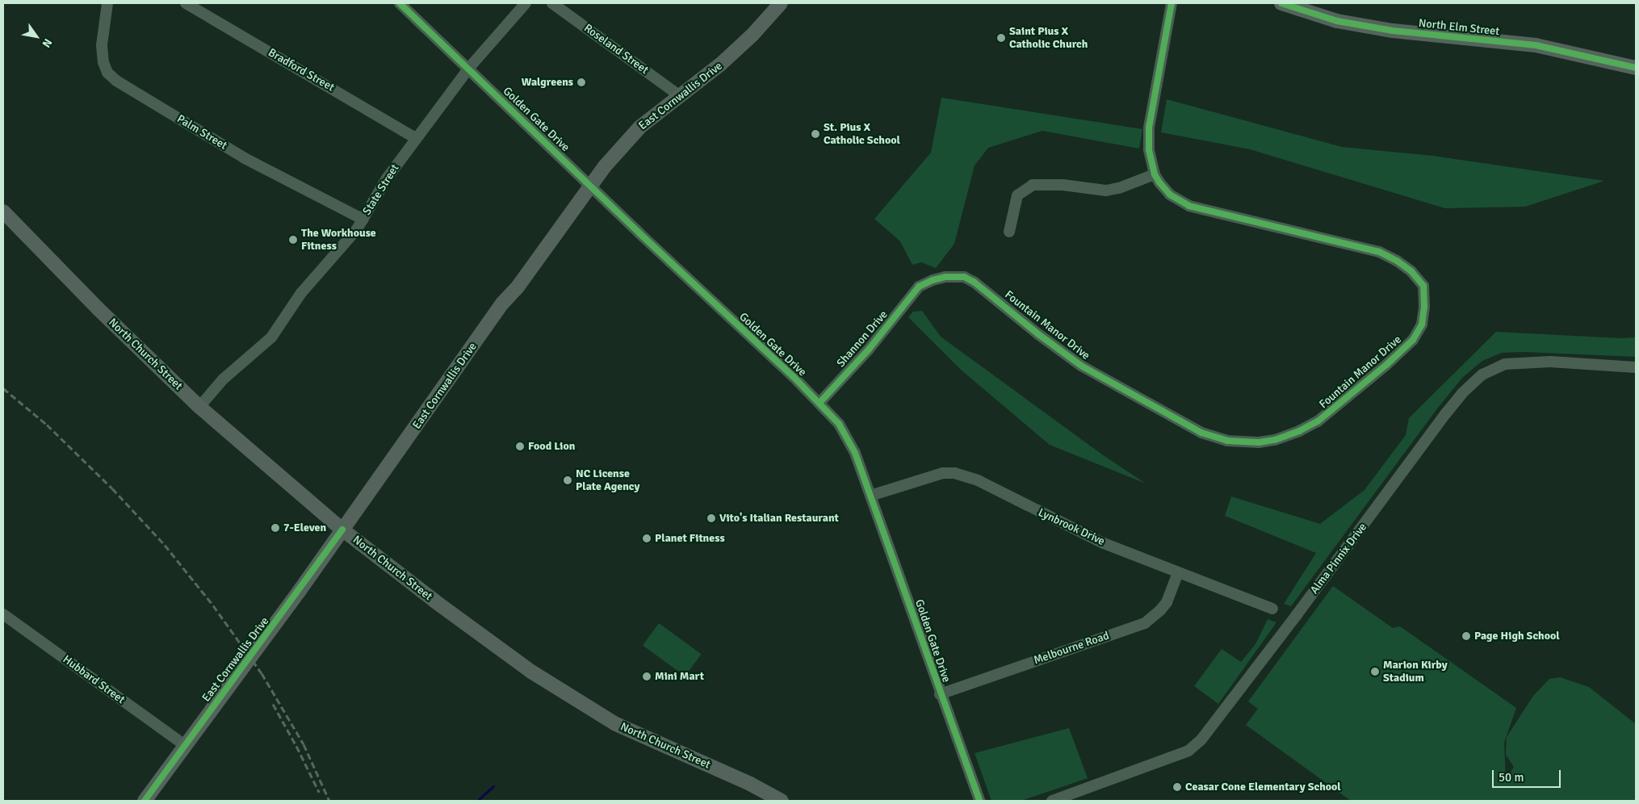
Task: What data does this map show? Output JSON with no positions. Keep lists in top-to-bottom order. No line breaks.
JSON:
{"streets":{"main road":["North Elm Street","East Cornwallis Drive","North Church Street"],"street":["Roseland Street","Bradford Street","Golden Gate Drive","Palm Street","State Street","Fountain Manor Drive","Shannon Drive","Lynbrook Drive","Alma Pinnix Drive","Melbourne Road","Hubbard Street"]},"crossings":[["Roseland Street","East Cornwallis Drive"],["Bradford Street","State Street"],["East Cornwallis Drive","Golden Gate Drive"],["East Cornwallis Drive","North Church Street"],["East Cornwallis Drive","Hubbard Street"],["Golden Gate Drive","State Street"],["Golden Gate Drive","Shannon Drive"],["Golden Gate Drive","Lynbrook Drive"],["Golden Gate Drive","Melbourne Road"],["Palm Street","State Street"],["State Street","North Church Street"],["Fountain Manor Drive","Shannon Drive"],["Lynbrook Drive","Melbourne Road"]],"places":["Saint Pius X Catholic Church","Walgreens","St. Pius X Catholic School","The Workhouse Fitness","Food Lion","NC License Plate Agency","Vito's Italian Restaurant","7-Eleven","Planet Fitness","Page High School","Marion Kirby Stadium","Mini Mart","Ceasar Cone Elementary School"],"scale_bar":"50 m","north":"bottom right"}
